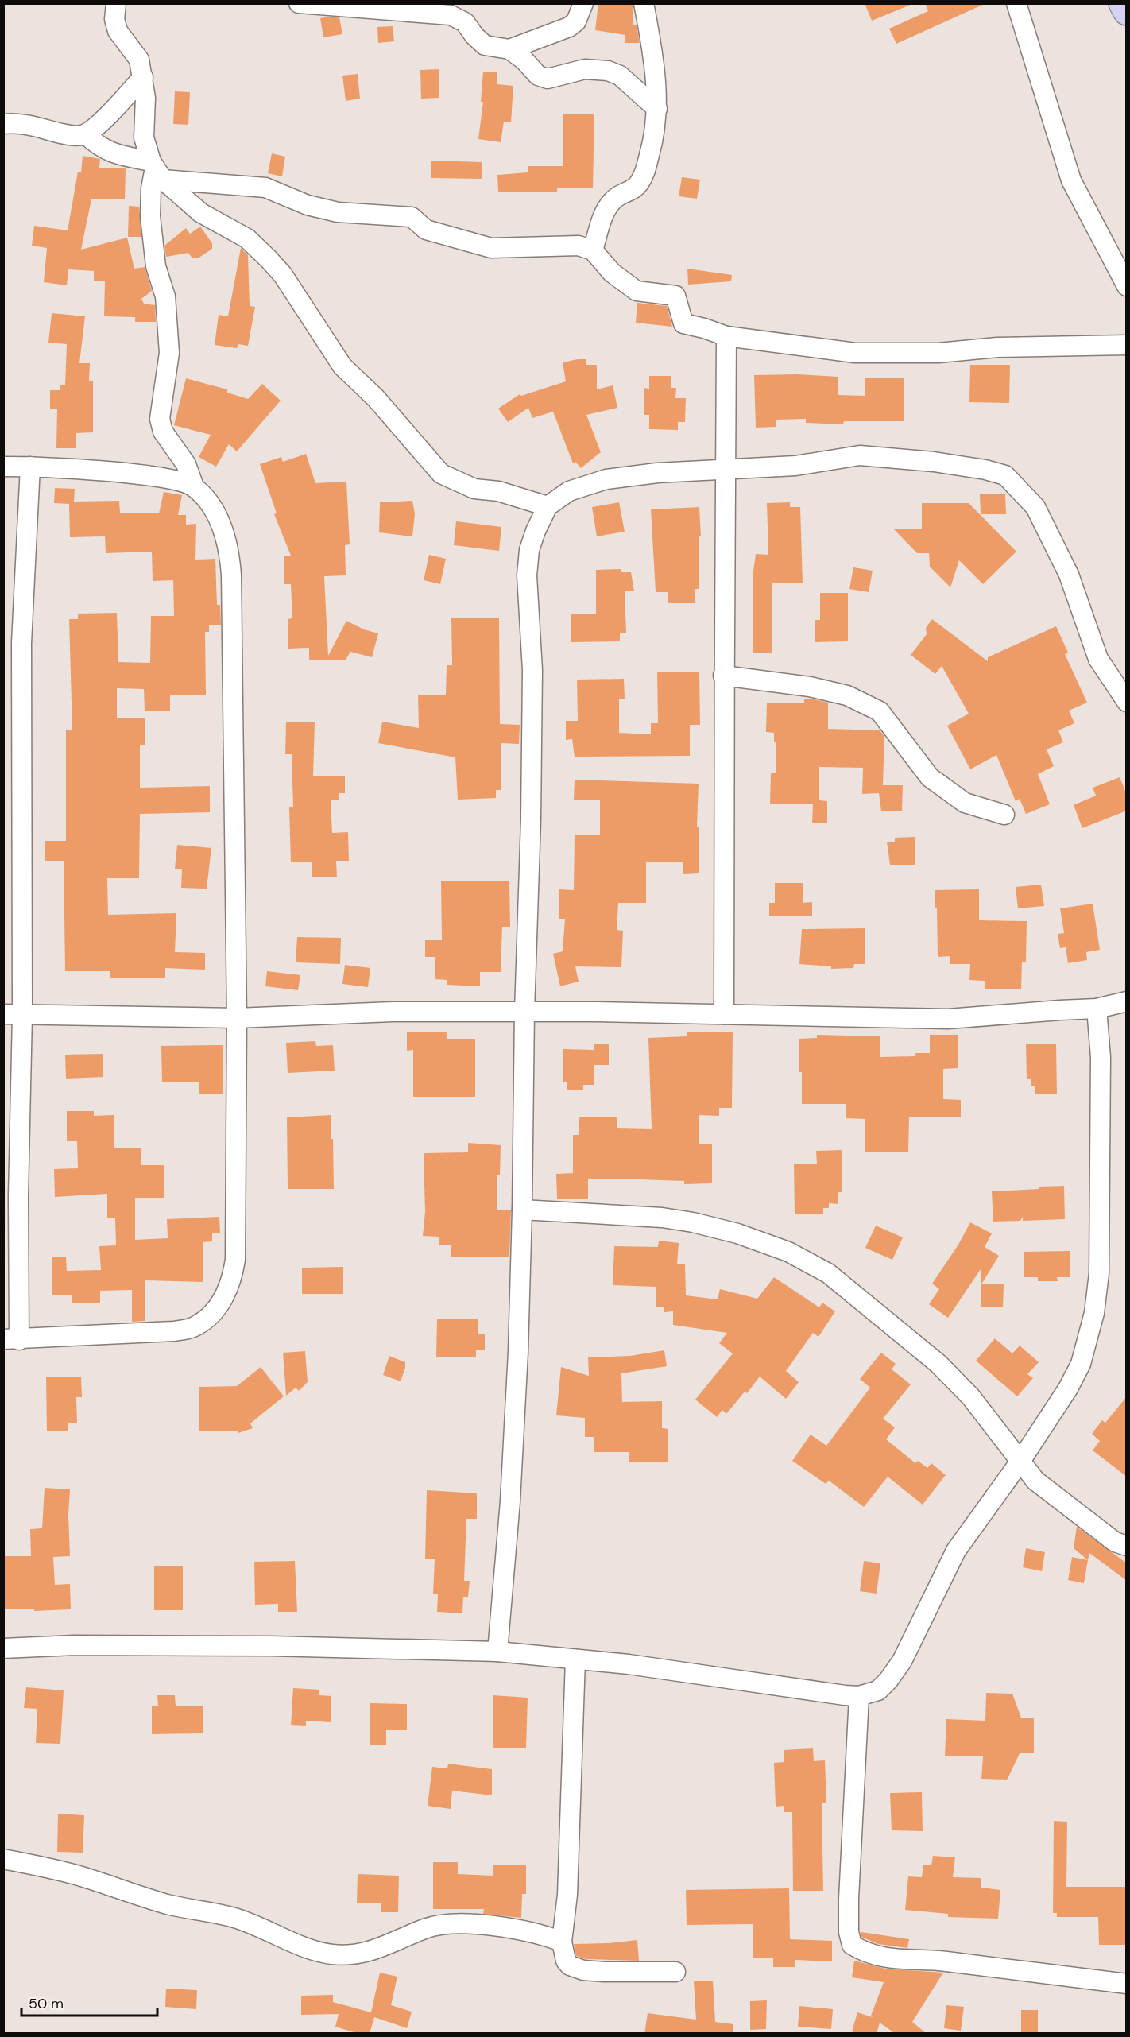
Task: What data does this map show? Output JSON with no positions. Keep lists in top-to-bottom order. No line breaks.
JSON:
{"scale_bar":"50 m"}
